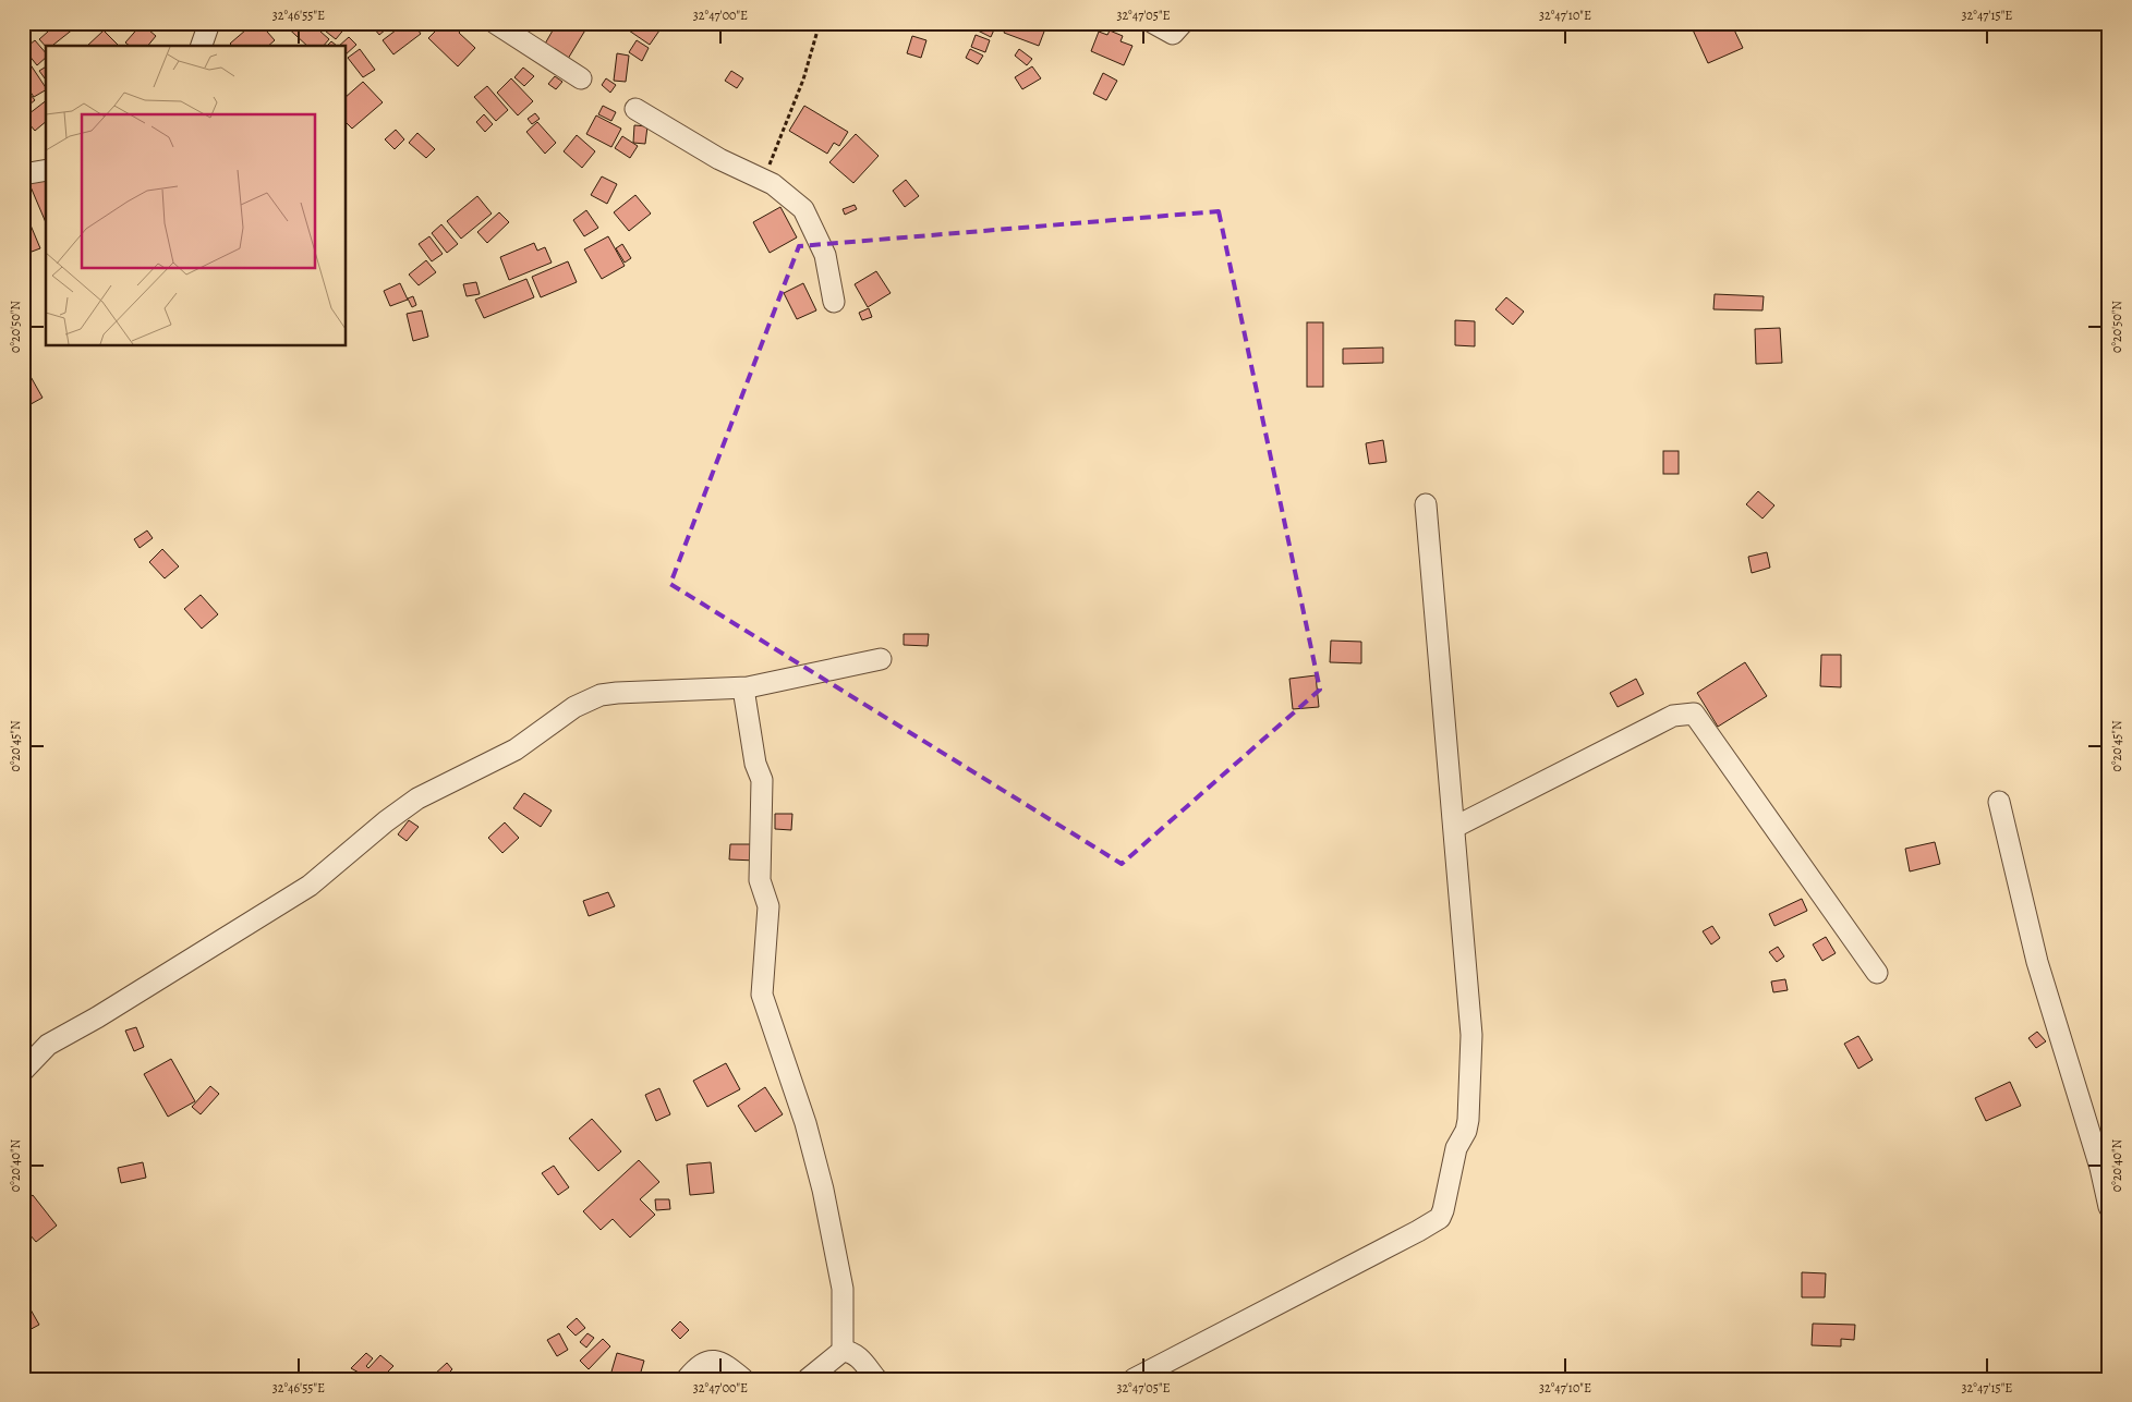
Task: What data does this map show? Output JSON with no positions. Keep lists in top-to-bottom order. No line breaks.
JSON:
{"coordinates":["32°46'55\"E","32°47'00\"E","32°47'05\"E","32°47'10\"E","32°47'15\"E","0°20'50\"N","0°20'45\"N","0°20'40\"N"]}
